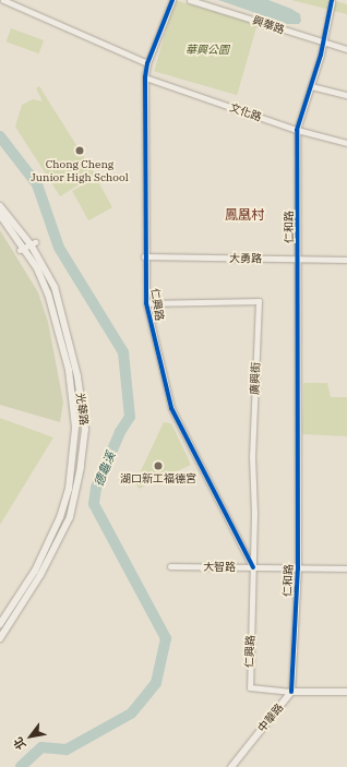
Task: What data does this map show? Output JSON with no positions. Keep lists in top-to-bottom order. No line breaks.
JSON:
{"streets":{"street":["興華路","文化路","仁和路","大勇路","仁興路","廣興街","光華路","大智路","中華路"]},"crossings":[["興華路","仁和路"],["文化路","仁和路"],["文化路","仁興路"],["仁和路","大勇路"],["仁和路","仁興路"],["仁和路","大智路"],["仁和路","中華路"],["大勇路","仁興路"],["仁興路","廣興街"],["仁興路","大智路"],["仁興路","中華路"],["廣興街","大智路"]],"districts":["鳳凰村"],"water":["德龜溪"],"parks":["華興公園"],"places":["Chong Cheng Junior High School","湖口新工福德宮"],"north":"bottom left"}
